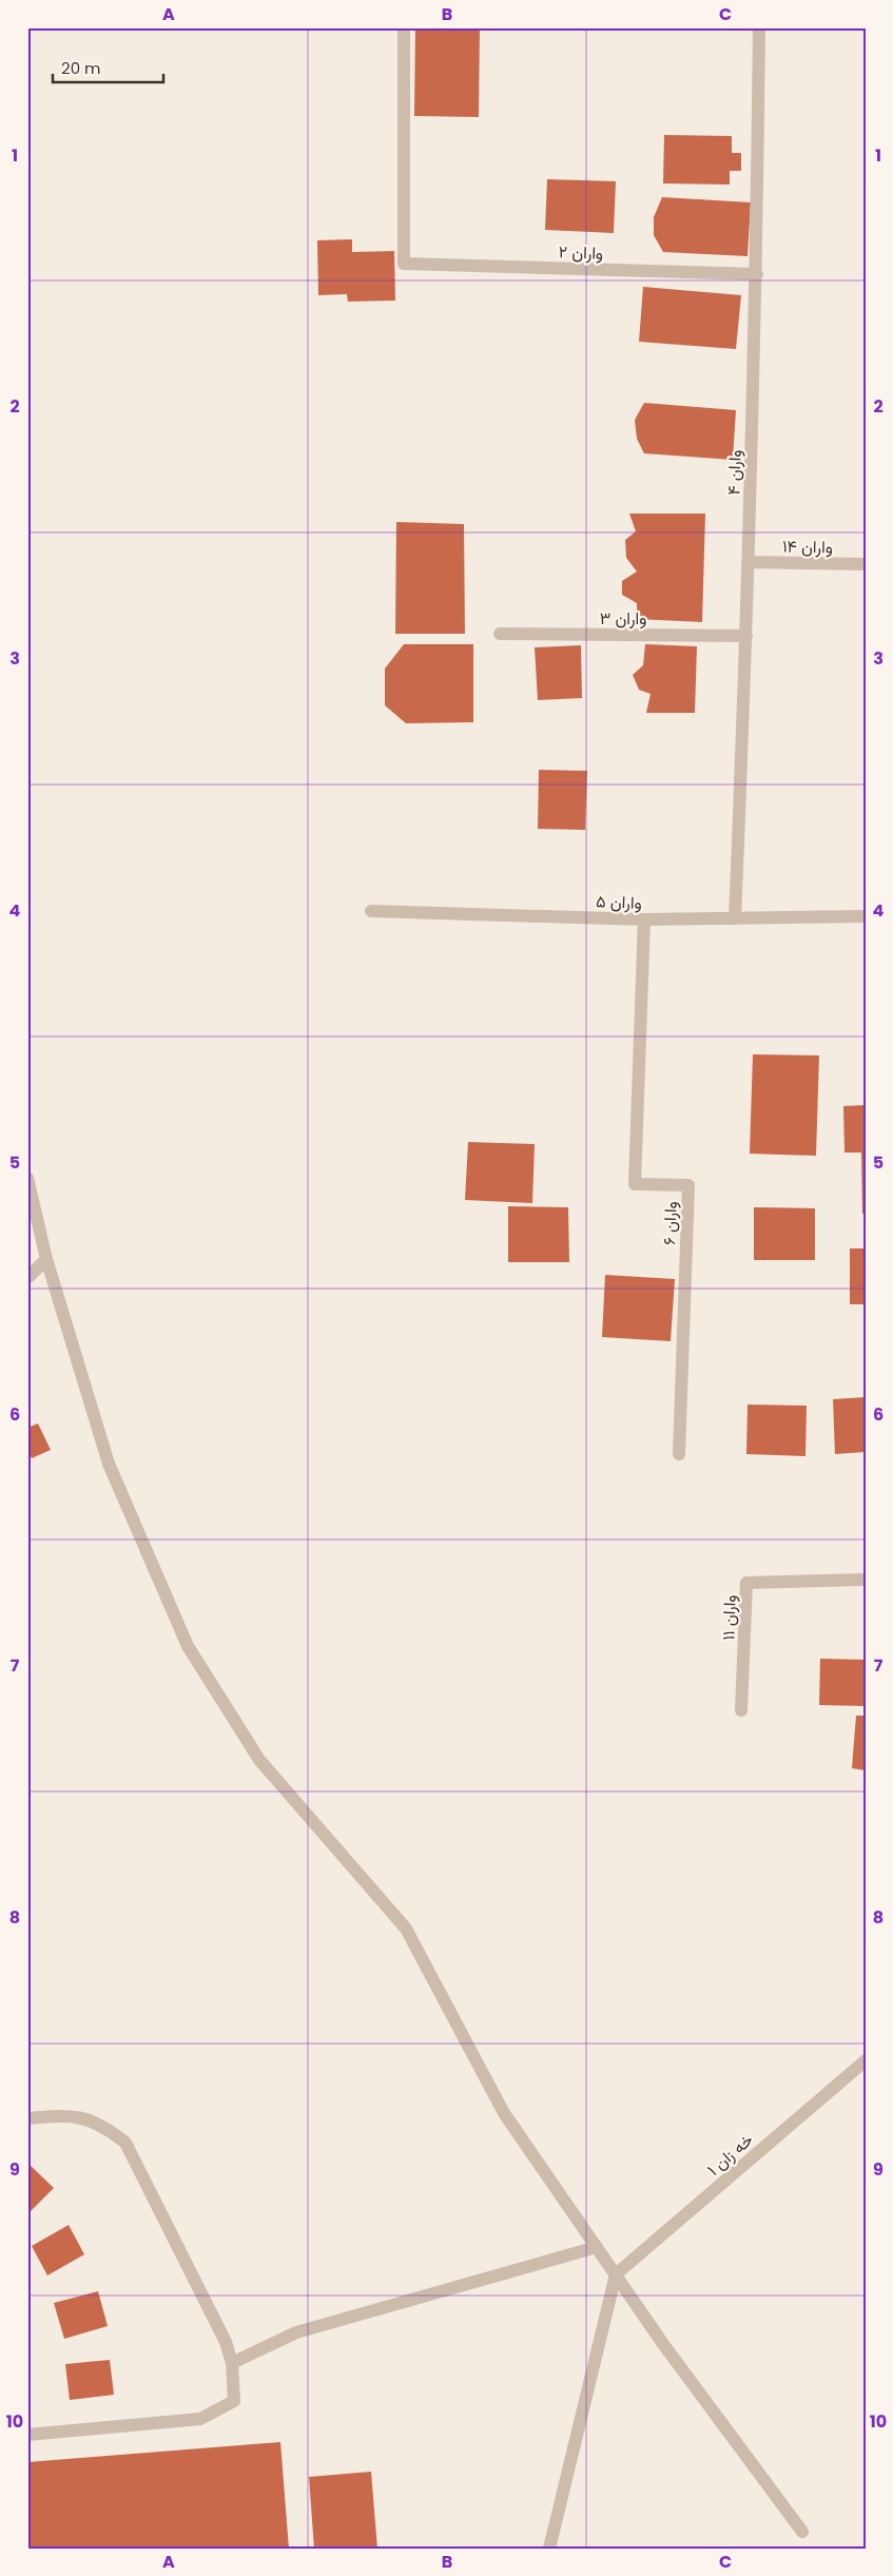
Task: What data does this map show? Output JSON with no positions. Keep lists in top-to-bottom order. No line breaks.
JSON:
{"streets":{"street":["واران ۲","واران ۴","واران ۱۴","واران ۳","واران ۵","واران ۶","واران ۱۱","خه زان ۱"]},"crossings":[["واران ۲","واران ۴"],["واران ۴","واران ۱۴"],["واران ۴","واران ۳"],["واران ۴","واران ۵"],["واران ۵","واران ۶"]],"scale_bar":"20 m","grid":{"columns":["A","B","C"],"rows":["1","2","3","4","5","6","7","8","9","10"]}}
